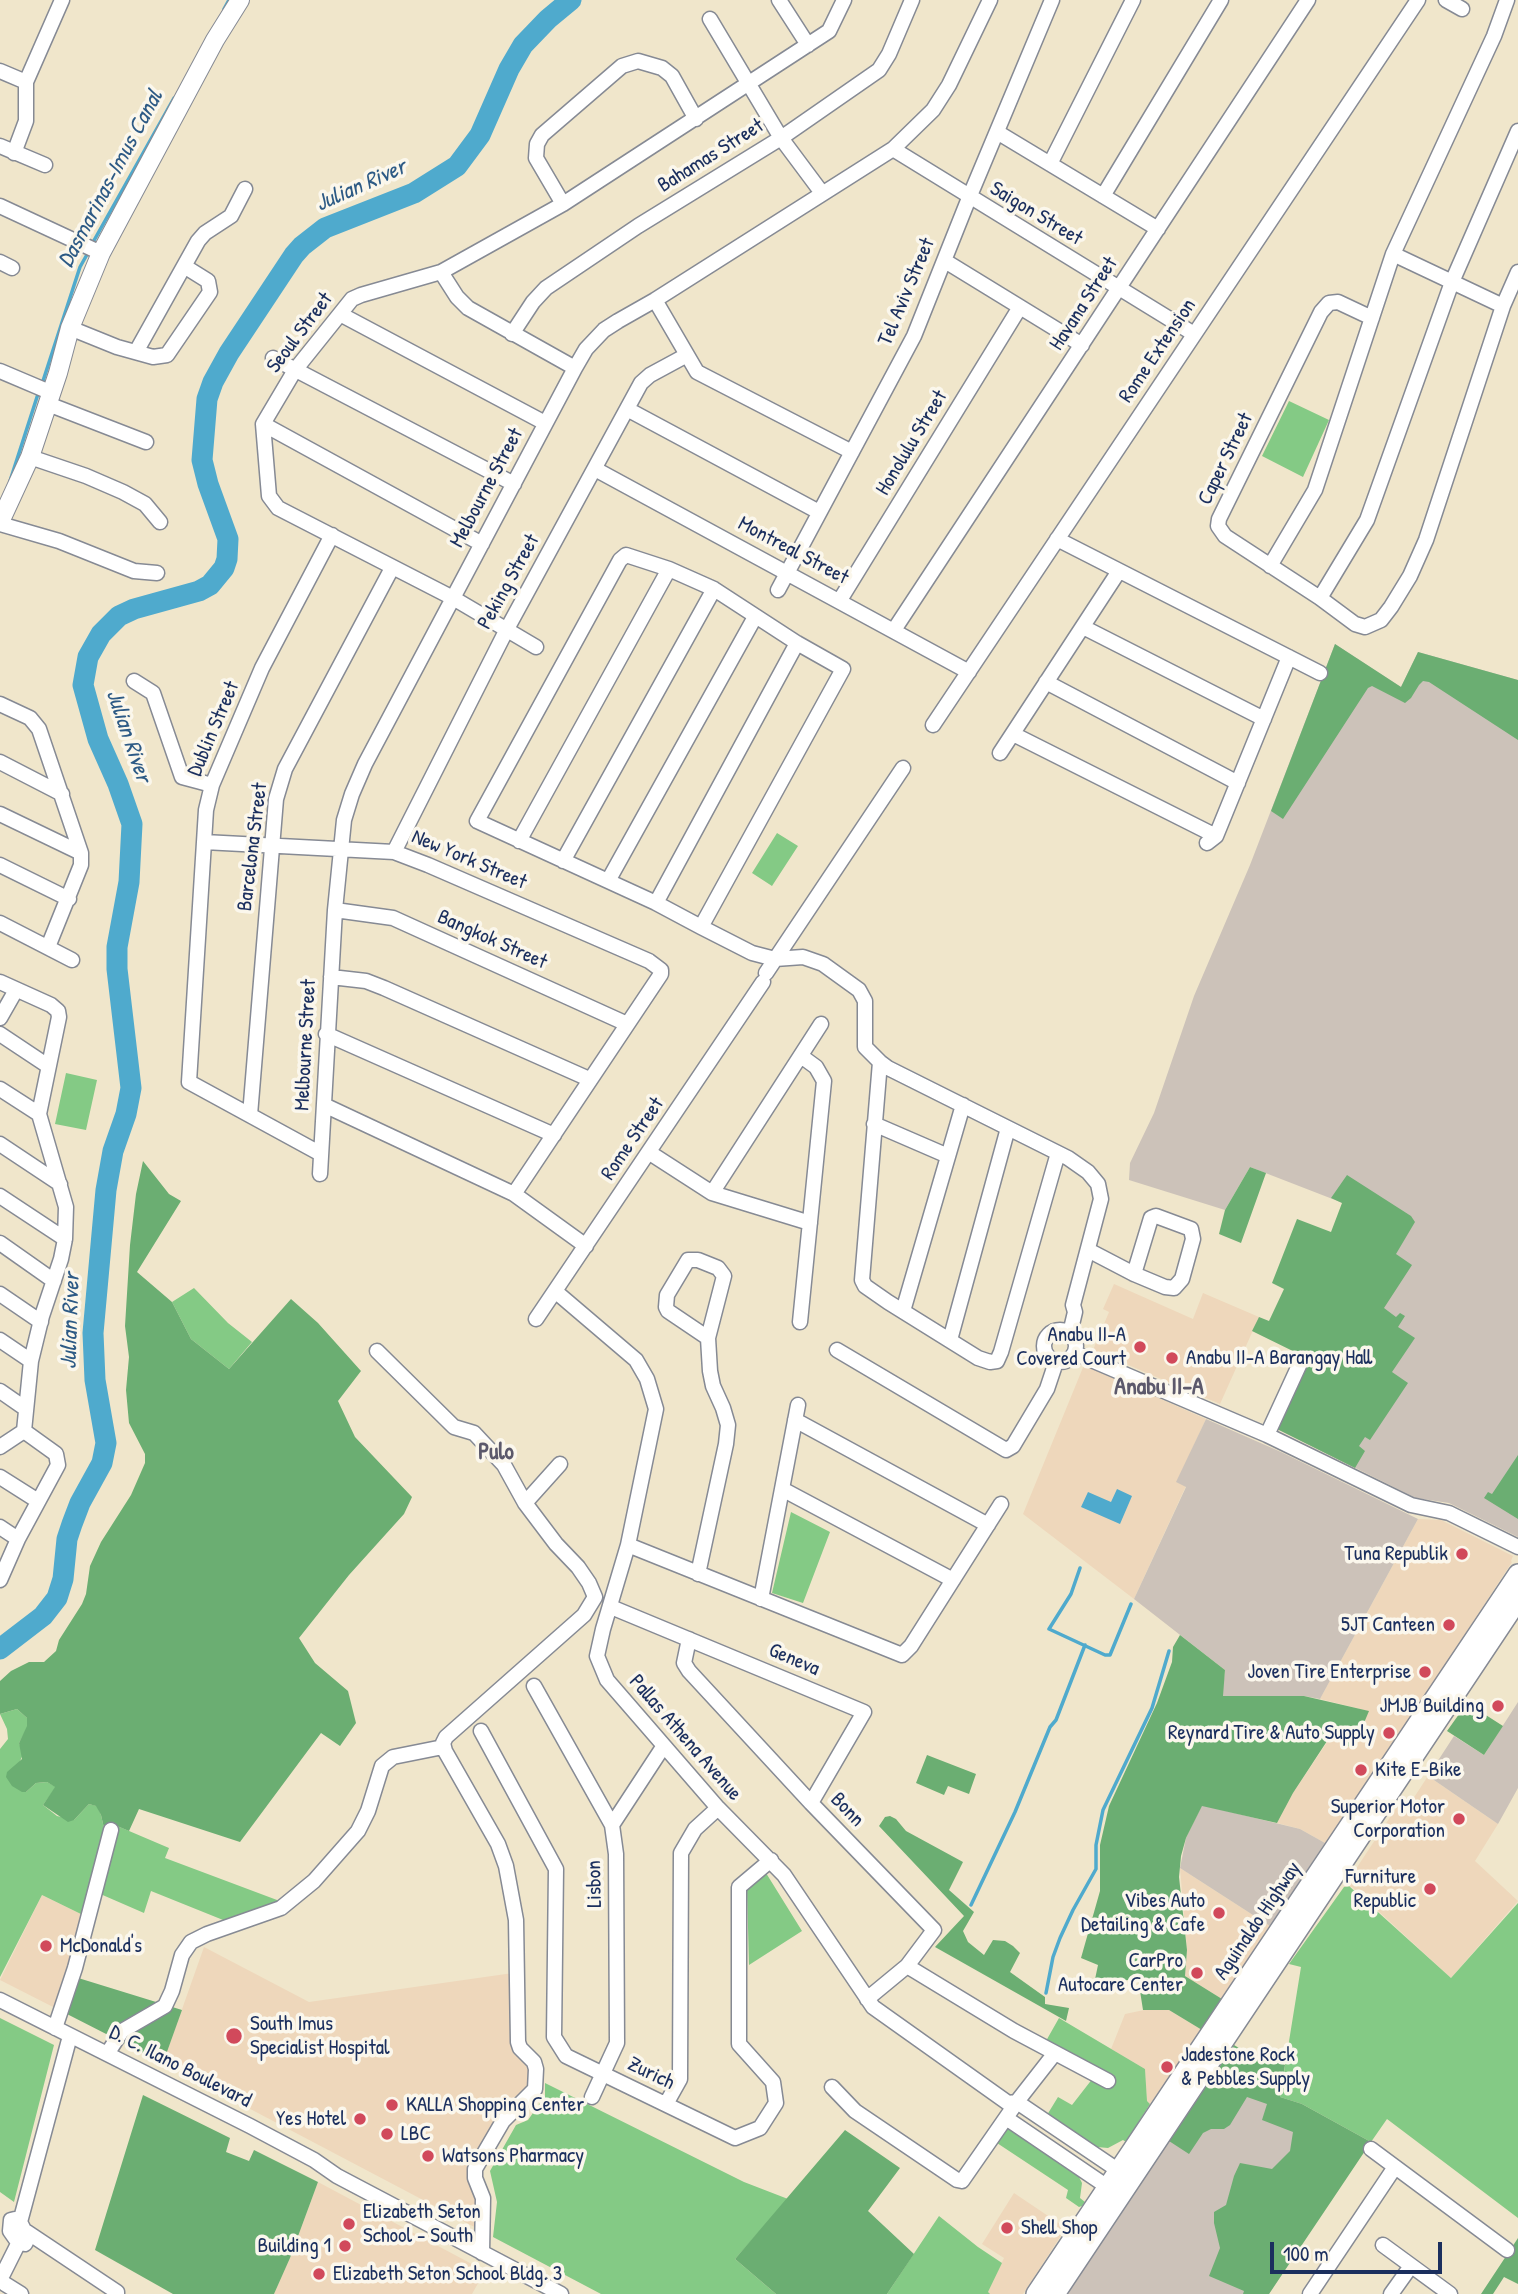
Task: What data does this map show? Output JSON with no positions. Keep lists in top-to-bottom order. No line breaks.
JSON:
{"streets":{"highway":["Aguinaldo Highway"],"street":["Bahamas Street","Saigon Street","Tel Aviv Street","Havana Street","Seoul Street","Rome Extension","Honolulu Street","Caper Street","Melbourne Street","Montreal Street","Peking Street","Dublin Street","Barcelona Street","New York Street","Bangkok Street","Rome Street","Geneva","Pallas Athena Avenue","Bonn","Lisbon","D. C. Ilano Boulevard","Zurich"]},"crossings":[["Saigon Street","Tel Aviv Street"],["Saigon Street","Havana Street"],["Saigon Street","Rome Extension"],["Saigon Street","Melbourne Street"],["Tel Aviv Street","Montreal Street"],["Havana Street","Montreal Street"],["Rome Extension","Montreal Street"],["Honolulu Street","Montreal Street"],["Melbourne Street","New York Street"],["Melbourne Street","Bangkok Street"],["Montreal Street","Peking Street"],["Peking Street","New York Street"],["Dublin Street","Barcelona Street"],["Dublin Street","New York Street"],["Barcelona Street","New York Street"],["New York Street","Bangkok Street"],["Rome Street","Pallas Athena Avenue"],["Geneva","Pallas Athena Avenue"],["Geneva","Bonn"],["Pallas Athena Avenue","Bonn"],["Pallas Athena Avenue","Aguinaldo Highway"],["Pallas Athena Avenue","Zurich"],["Lisbon","Zurich"]],"districts":["Anabu II-A","Pulo"],"water":["Dasmarinas-Imus Canal","Julian River"],"places":["Anabu II-A Covered Court","Anabu II-A Barangay Hall","Tuna Republik","5JT Canteen","Joven Tire Enterprise","JMJB Building","Reynard Tire & Auto Supply","Kite E-Bike","Superior Motor Corporation","Furniture Republic","Vibes Auto Detailing & Cafe","McDonald's","CarPro Autocare Center","South Imus Specialist Hospital","Jadestone Rock & Pebbles Supply","KALLA Shopping Center","Yes Hotel","LBC","Watsons Pharmacy","Elizabeth Seton School - South","Shell Shop","Building 1","Elizabeth Seton School Bldg. 3"],"scale_bar":"100 m"}
